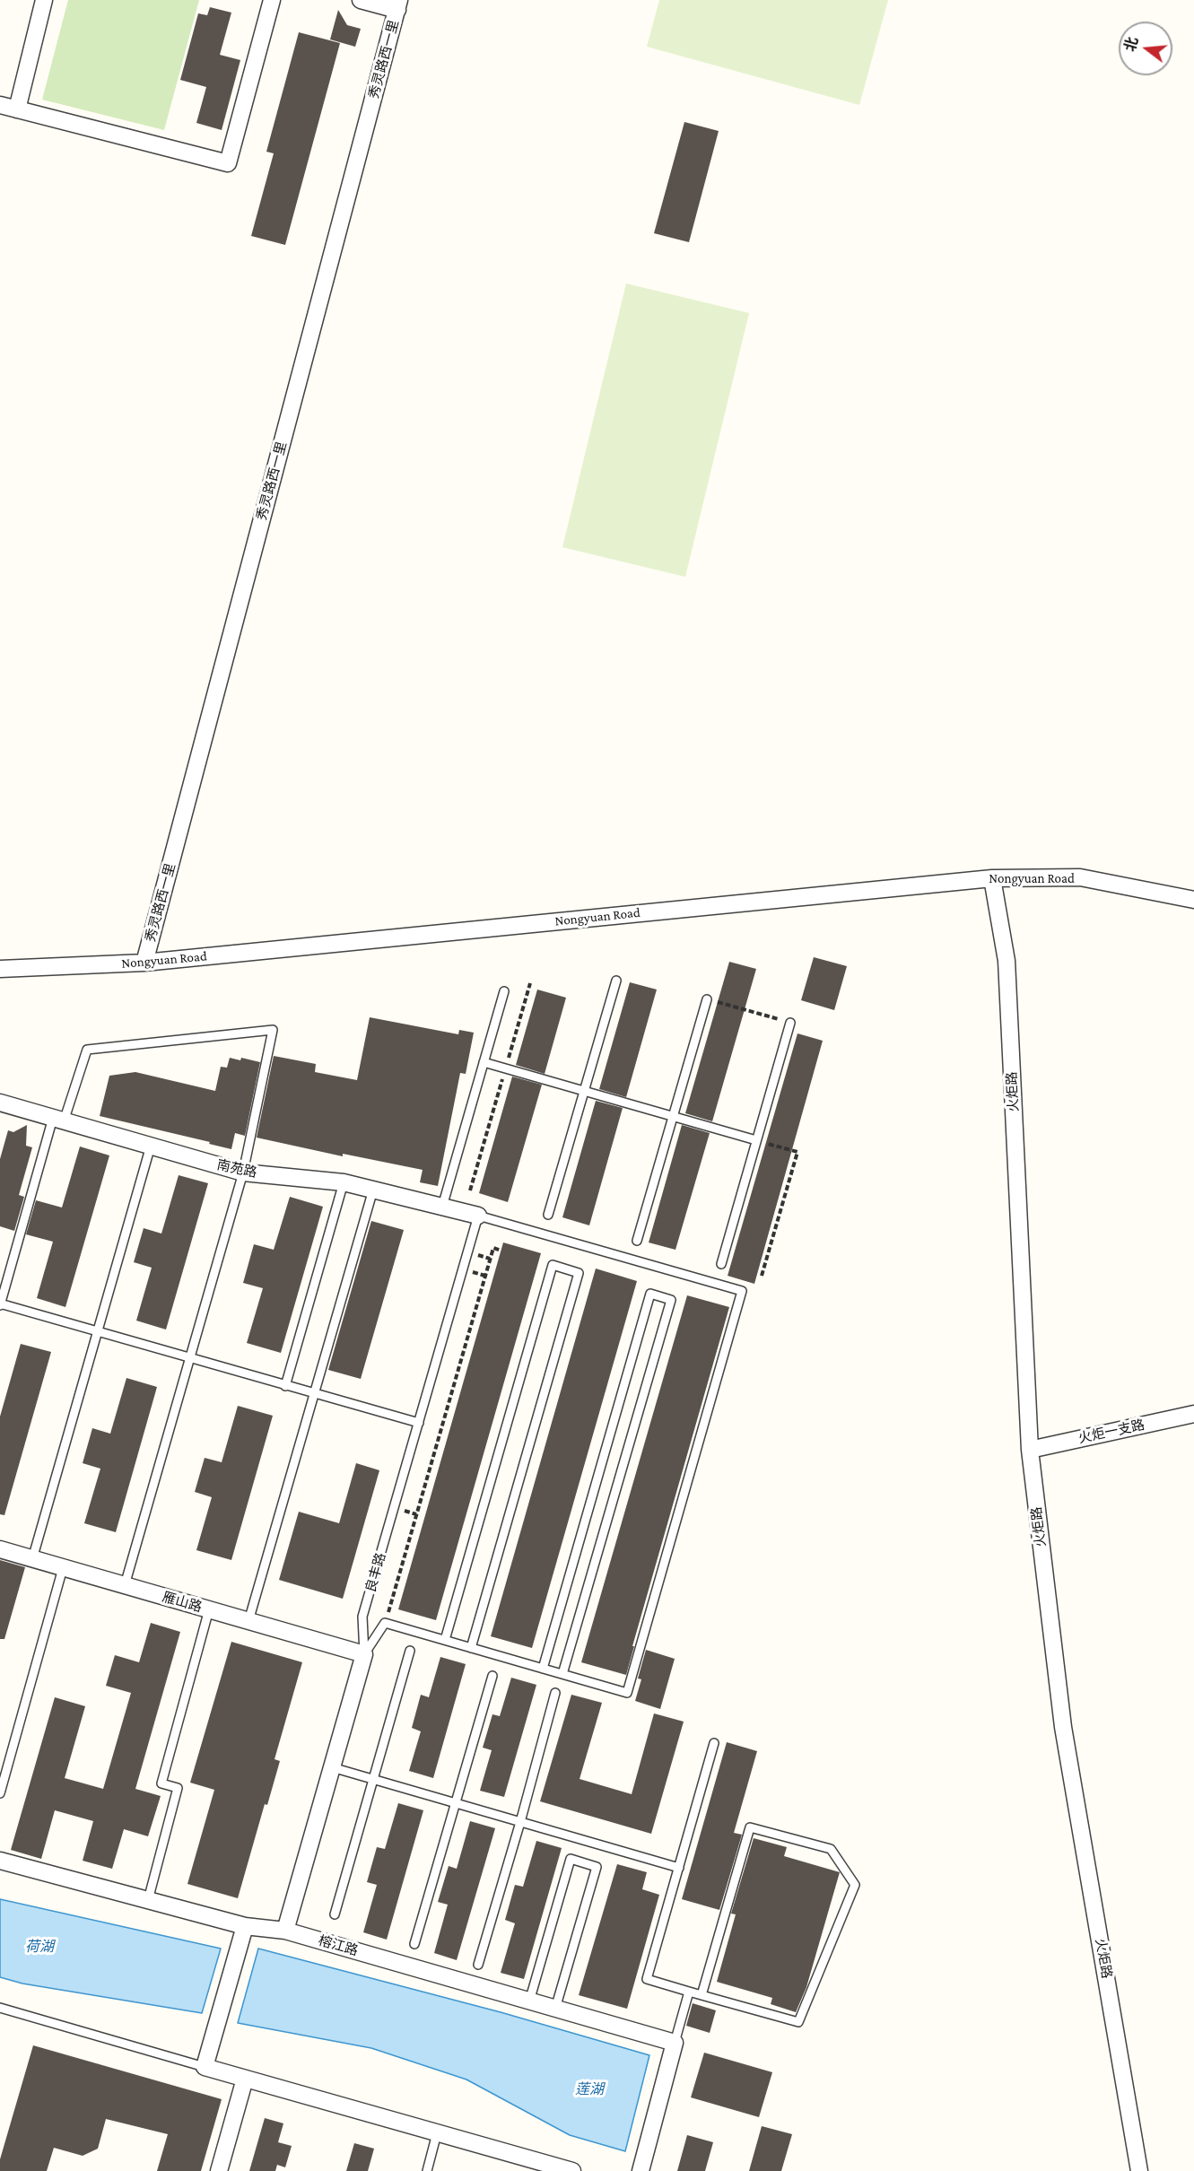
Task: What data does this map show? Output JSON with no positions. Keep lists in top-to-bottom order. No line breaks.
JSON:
{"streets":{"street":["秀灵路西一里","Nongyuan Road","火炬路","南苑路","火炬一支路","良丰路","雁山路","榕江路"]},"crossings":[["秀灵路西一里","Nongyuan Road"],["Nongyuan Road","火炬路"],["火炬路","火炬一支路"],["南苑路","良丰路"],["良丰路","雁山路"],["良丰路","榕江路"]],"water":["荷湖","莲湖"],"north":"left"}
